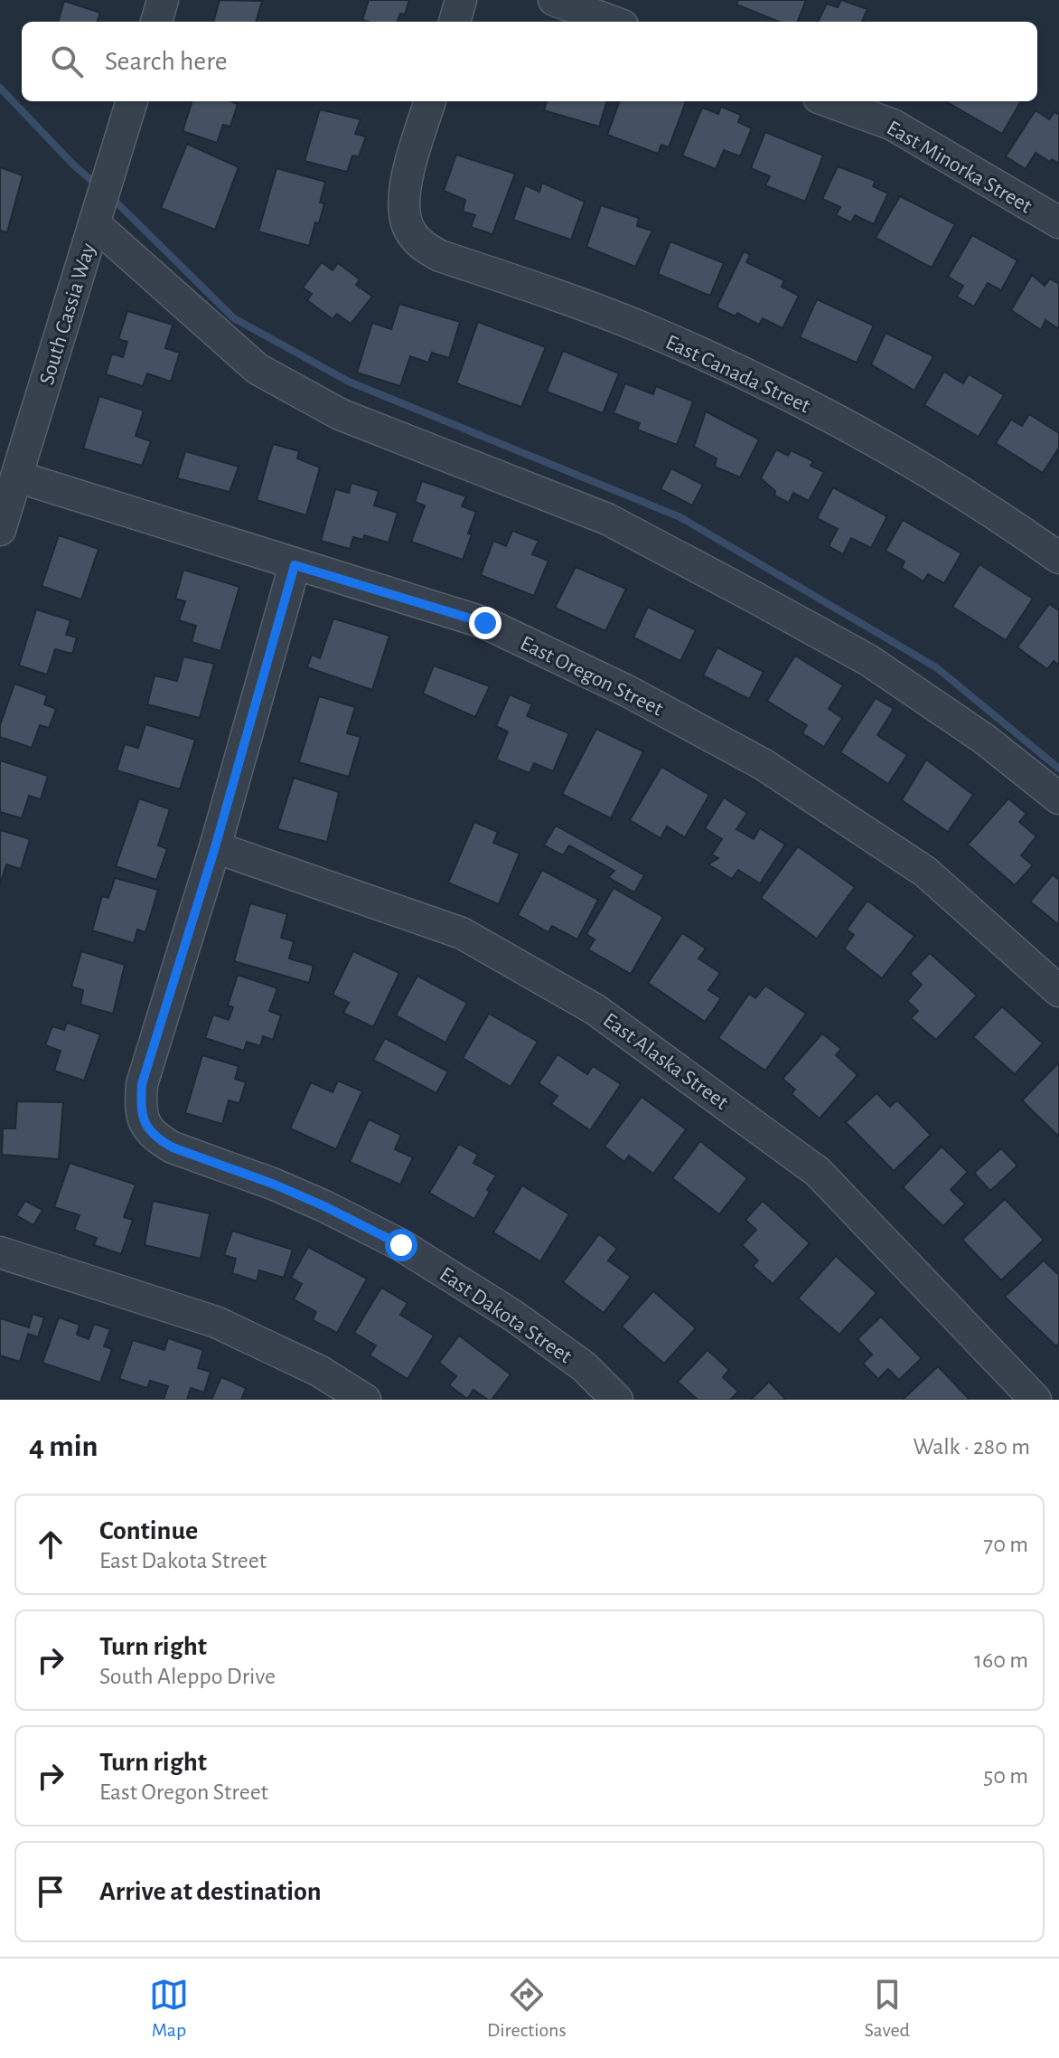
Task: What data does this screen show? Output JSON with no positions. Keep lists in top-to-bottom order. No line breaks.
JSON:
{"streets":{"street":["East Minorka Street","South Cassia Way","East Canada Street","East Oregon Street","East Alaska Street","East Dakota Street"]},"crossings":[["South Cassia Way","East Oregon Street"],["East Alaska Street","East Dakota Street"]],"page":{"search":"Search here","heading":["4 min","Walk · 280 m"],"list":[["Continue","East Dakota Street","70 m"],["Turn right","South Aleppo Drive","160 m"],["Turn right","East Oregon Street","50 m"],"Arrive at destination"],"nav":["Map","Directions","Saved"]}}
